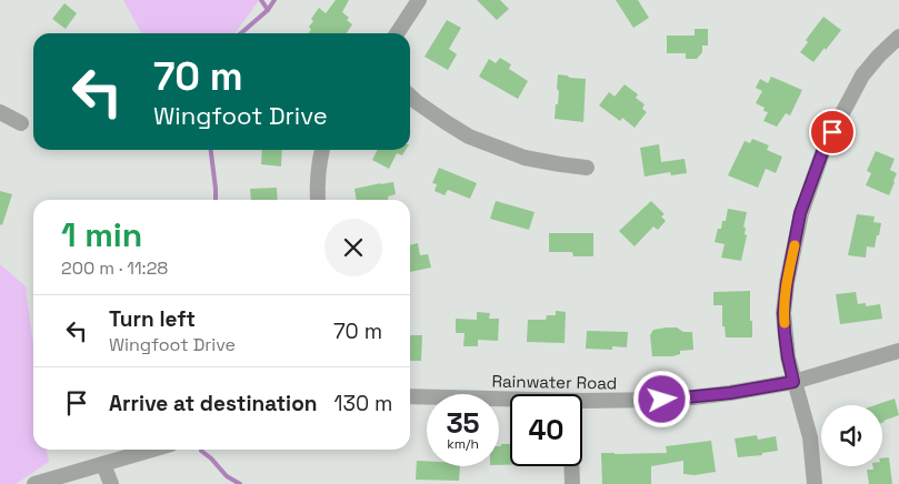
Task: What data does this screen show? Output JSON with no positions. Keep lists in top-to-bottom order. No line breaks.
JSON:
{"streets":{"street":["Rainwater Road"]},"page":{"turn":["70 m","Wingfoot Drive"],"heading":["1 min","200 m · 11:28"],"list":[{"name":"Turn left","note":"Wingfoot Drive","value":"70 m"},{"name":"Arrive at destination","value":"130 m"}],"speed":"35 km/h","limit":"40"}}
